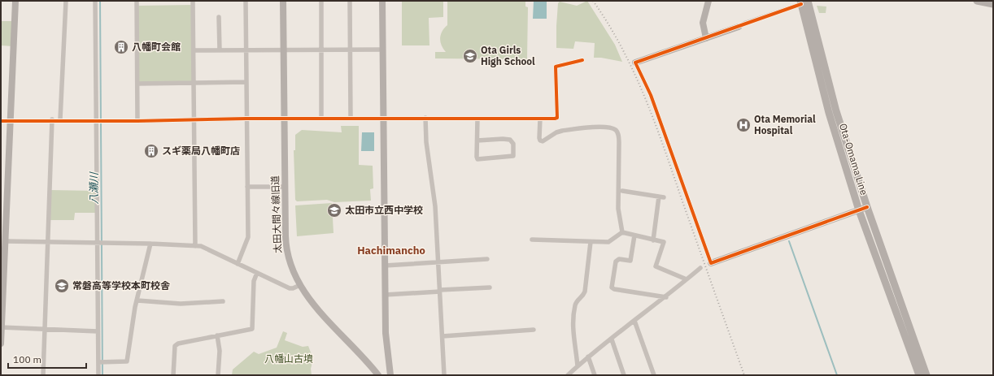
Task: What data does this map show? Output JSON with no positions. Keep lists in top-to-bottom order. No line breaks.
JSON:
{"streets":{"main road":["Ota-Omama Line"],"street":["太田大間々線旧道"]},"districts":["Hachimancho"],"water":["八瀬川"],"parks":["八幡山古墳"],"places":{"building":["八幡町会館","スギ薬局八幡町店"],"school or university":["Ota Girls High School","太田市立西中学校","常磐高等学校本町校舎"],"hospital":["Ota Memorial Hospital"]},"scale_bar":"100 m"}
